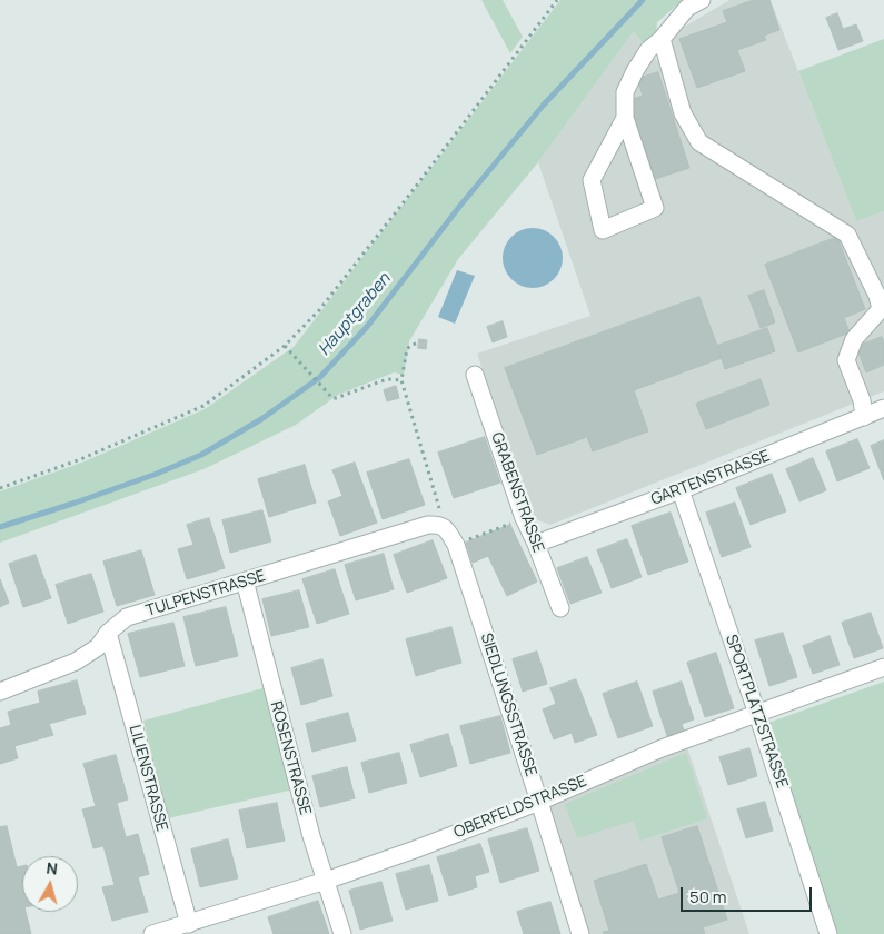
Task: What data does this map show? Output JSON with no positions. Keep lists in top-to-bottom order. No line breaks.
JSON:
{"streets":{"street":["GARTENSTRASSE","GRABENSTRASSE","TULPENSTRASSE","SIEDLUNGSSTRASSE","SPORTPLATZSTRASSE","ROSENSTRASSE","LILIENSTRASSE","OBERFELDSTRASSE"]},"crossings":[["GARTENSTRASSE","GRABENSTRASSE"],["GARTENSTRASSE","SPORTPLATZSTRASSE"],["TULPENSTRASSE","SIEDLUNGSSTRASSE"],["TULPENSTRASSE","ROSENSTRASSE"],["TULPENSTRASSE","LILIENSTRASSE"],["SIEDLUNGSSTRASSE","OBERFELDSTRASSE"],["SPORTPLATZSTRASSE","OBERFELDSTRASSE"],["ROSENSTRASSE","OBERFELDSTRASSE"],["LILIENSTRASSE","OBERFELDSTRASSE"]],"water":["Hauptgraben"],"scale_bar":"50 m","north":"top"}
